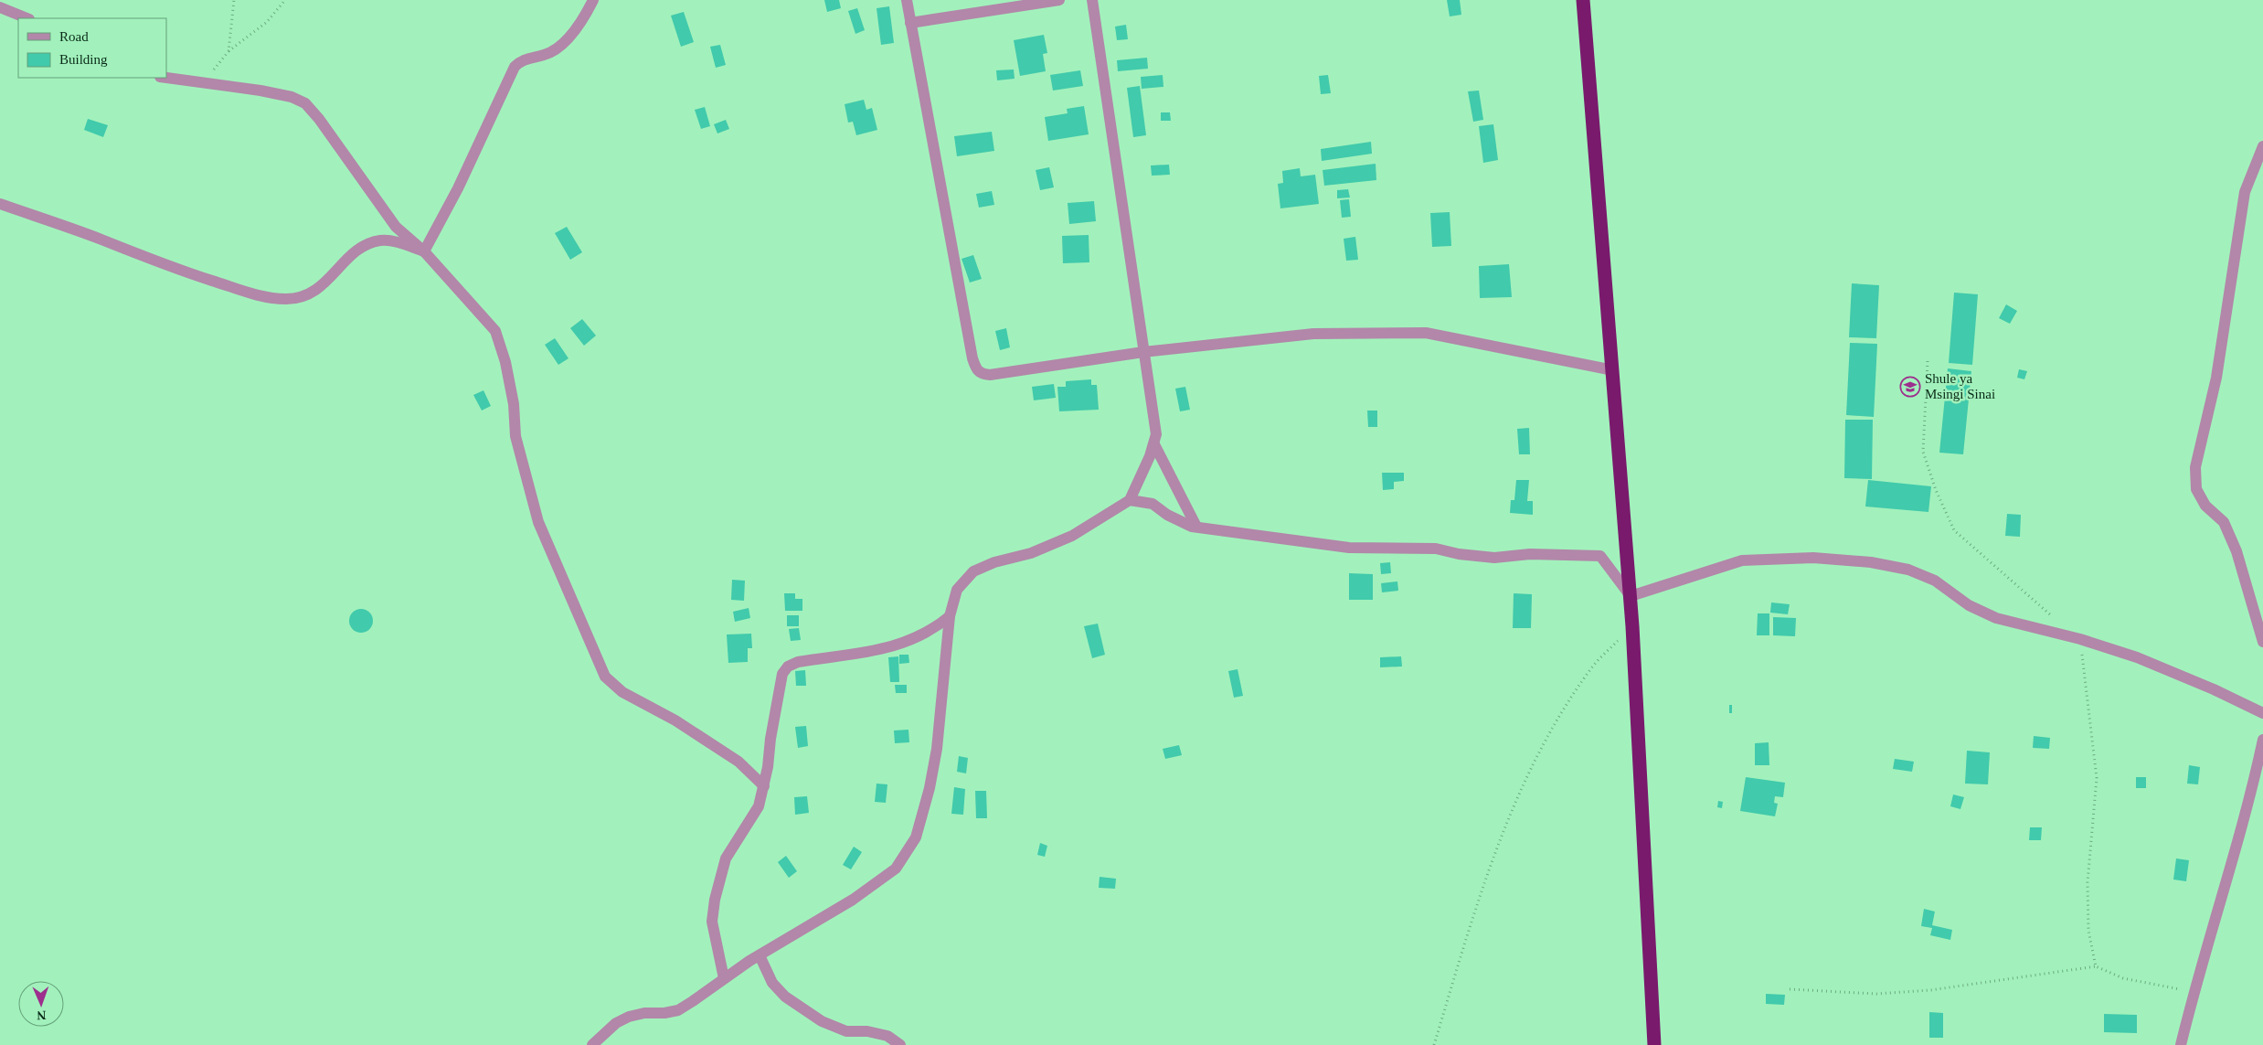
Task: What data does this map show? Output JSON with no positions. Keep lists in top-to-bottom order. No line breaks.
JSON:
{"places":{"school or university":["Shule ya Msingi Sinai"]},"legend":["Road","Building"],"north":"bottom"}
